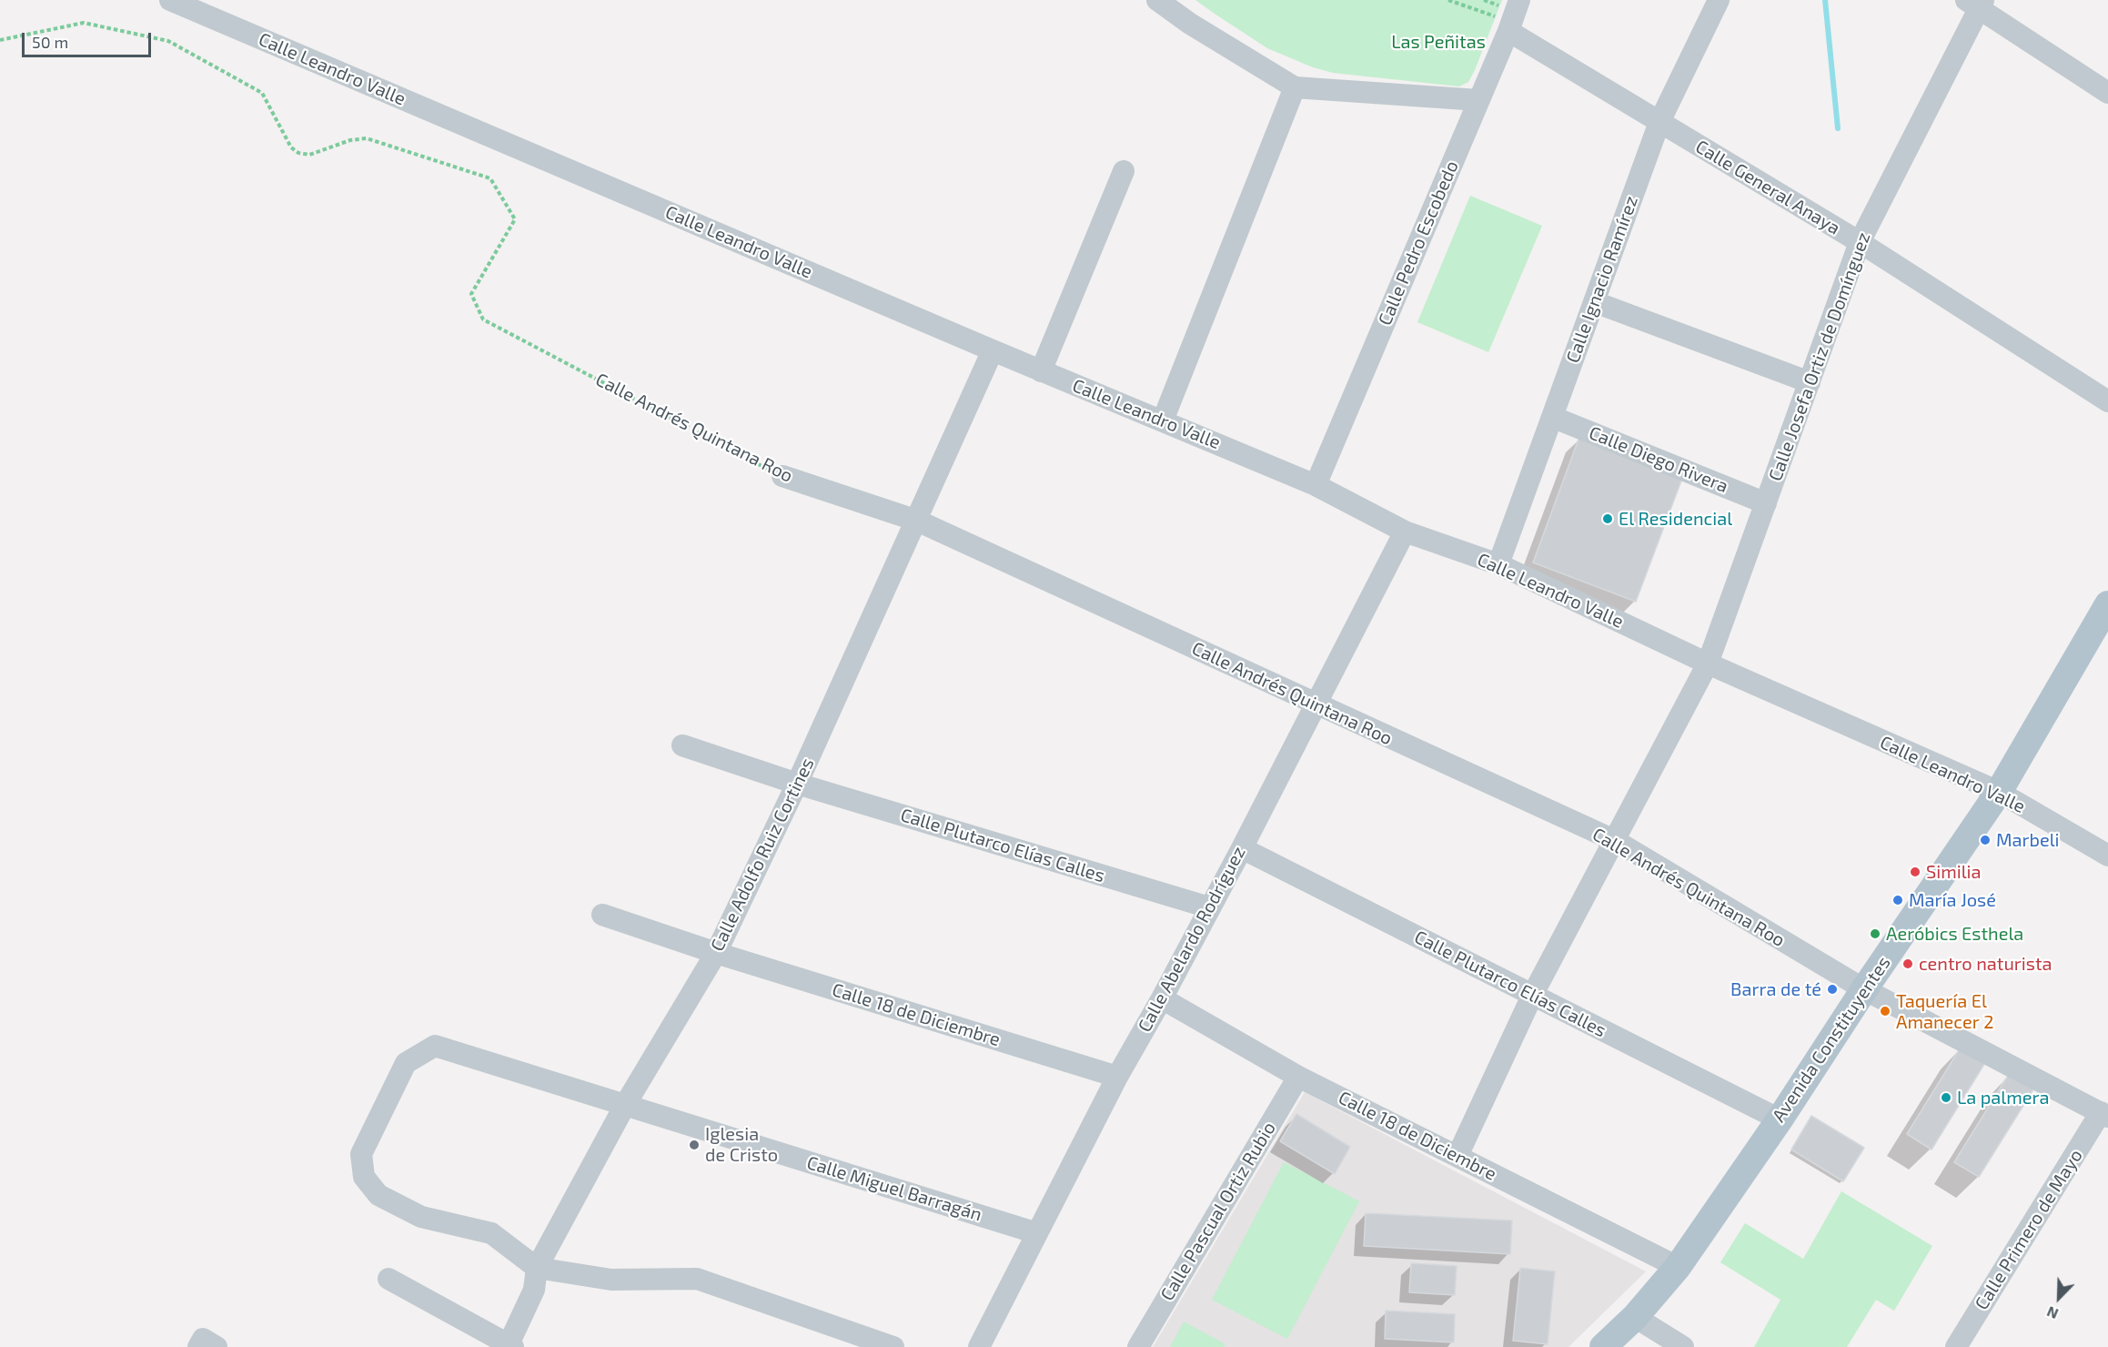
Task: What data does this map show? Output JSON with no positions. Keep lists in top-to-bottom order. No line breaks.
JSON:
{"streets":{"main road":["Avenida Constituyentes"],"street":["Calle Leandro Valle","Calle General Anaya","Calle Pedro Escobedo","Calle Ignacio Ramírez","Calle Josefa Ortiz de Domínguez","Calle Andrés Quintana Roo","Calle Diego Rivera","Calle Plutarco Elías Calles","Calle Adolfo Ruiz Cortines","Calle Abelardo Rodríguez","Calle 18 de Diciembre","Calle Miguel Barragán","Calle Pascual Ortiz Rubio","Calle Primero de Mayo"]},"crossings":[["Calle Leandro Valle","Calle Pedro Escobedo"],["Calle Leandro Valle","Calle Ignacio Ramírez"],["Calle Leandro Valle","Calle Josefa Ortiz de Domínguez"],["Calle Leandro Valle","Calle Adolfo Ruiz Cortines"],["Calle Leandro Valle","Calle Abelardo Rodríguez"],["Calle Leandro Valle","Avenida Constituyentes"],["Calle General Anaya","Calle Pedro Escobedo"],["Calle General Anaya","Calle Ignacio Ramírez"],["Calle General Anaya","Calle Josefa Ortiz de Domínguez"],["Calle Ignacio Ramírez","Calle Diego Rivera"],["Calle Josefa Ortiz de Domínguez","Calle Andrés Quintana Roo"],["Calle Josefa Ortiz de Domínguez","Calle Diego Rivera"],["Calle Josefa Ortiz de Domínguez","Calle Plutarco Elías Calles"],["Calle Josefa Ortiz de Domínguez","Calle 18 de Diciembre"],["Calle Andrés Quintana Roo","Calle Adolfo Ruiz Cortines"],["Calle Andrés Quintana Roo","Calle Abelardo Rodríguez"],["Calle Andrés Quintana Roo","Avenida Constituyentes"],["Calle Andrés Quintana Roo","Calle Primero de Mayo"],["Calle Plutarco Elías Calles","Calle Adolfo Ruiz Cortines"],["Calle Plutarco Elías Calles","Calle Abelardo Rodríguez"],["Calle Plutarco Elías Calles","Avenida Constituyentes"],["Calle Adolfo Ruiz Cortines","Calle 18 de Diciembre"],["Calle Adolfo Ruiz Cortines","Calle Miguel Barragán"],["Calle Abelardo Rodríguez","Calle 18 de Diciembre"],["Calle Abelardo Rodríguez","Calle Miguel Barragán"],["Calle 18 de Diciembre","Avenida Constituyentes"],["Calle 18 de Diciembre","Calle Pascual Ortiz Rubio"]],"parks":["Las Peñitas"],"places":["El Residencial","Marbeli","Similia","María José","Aeróbics Esthela","centro naturista","Barra de té","Taquería El Amanecer 2","La palmera","Iglesia de Cristo"],"scale_bar":"50 m","north":"bottom left"}
